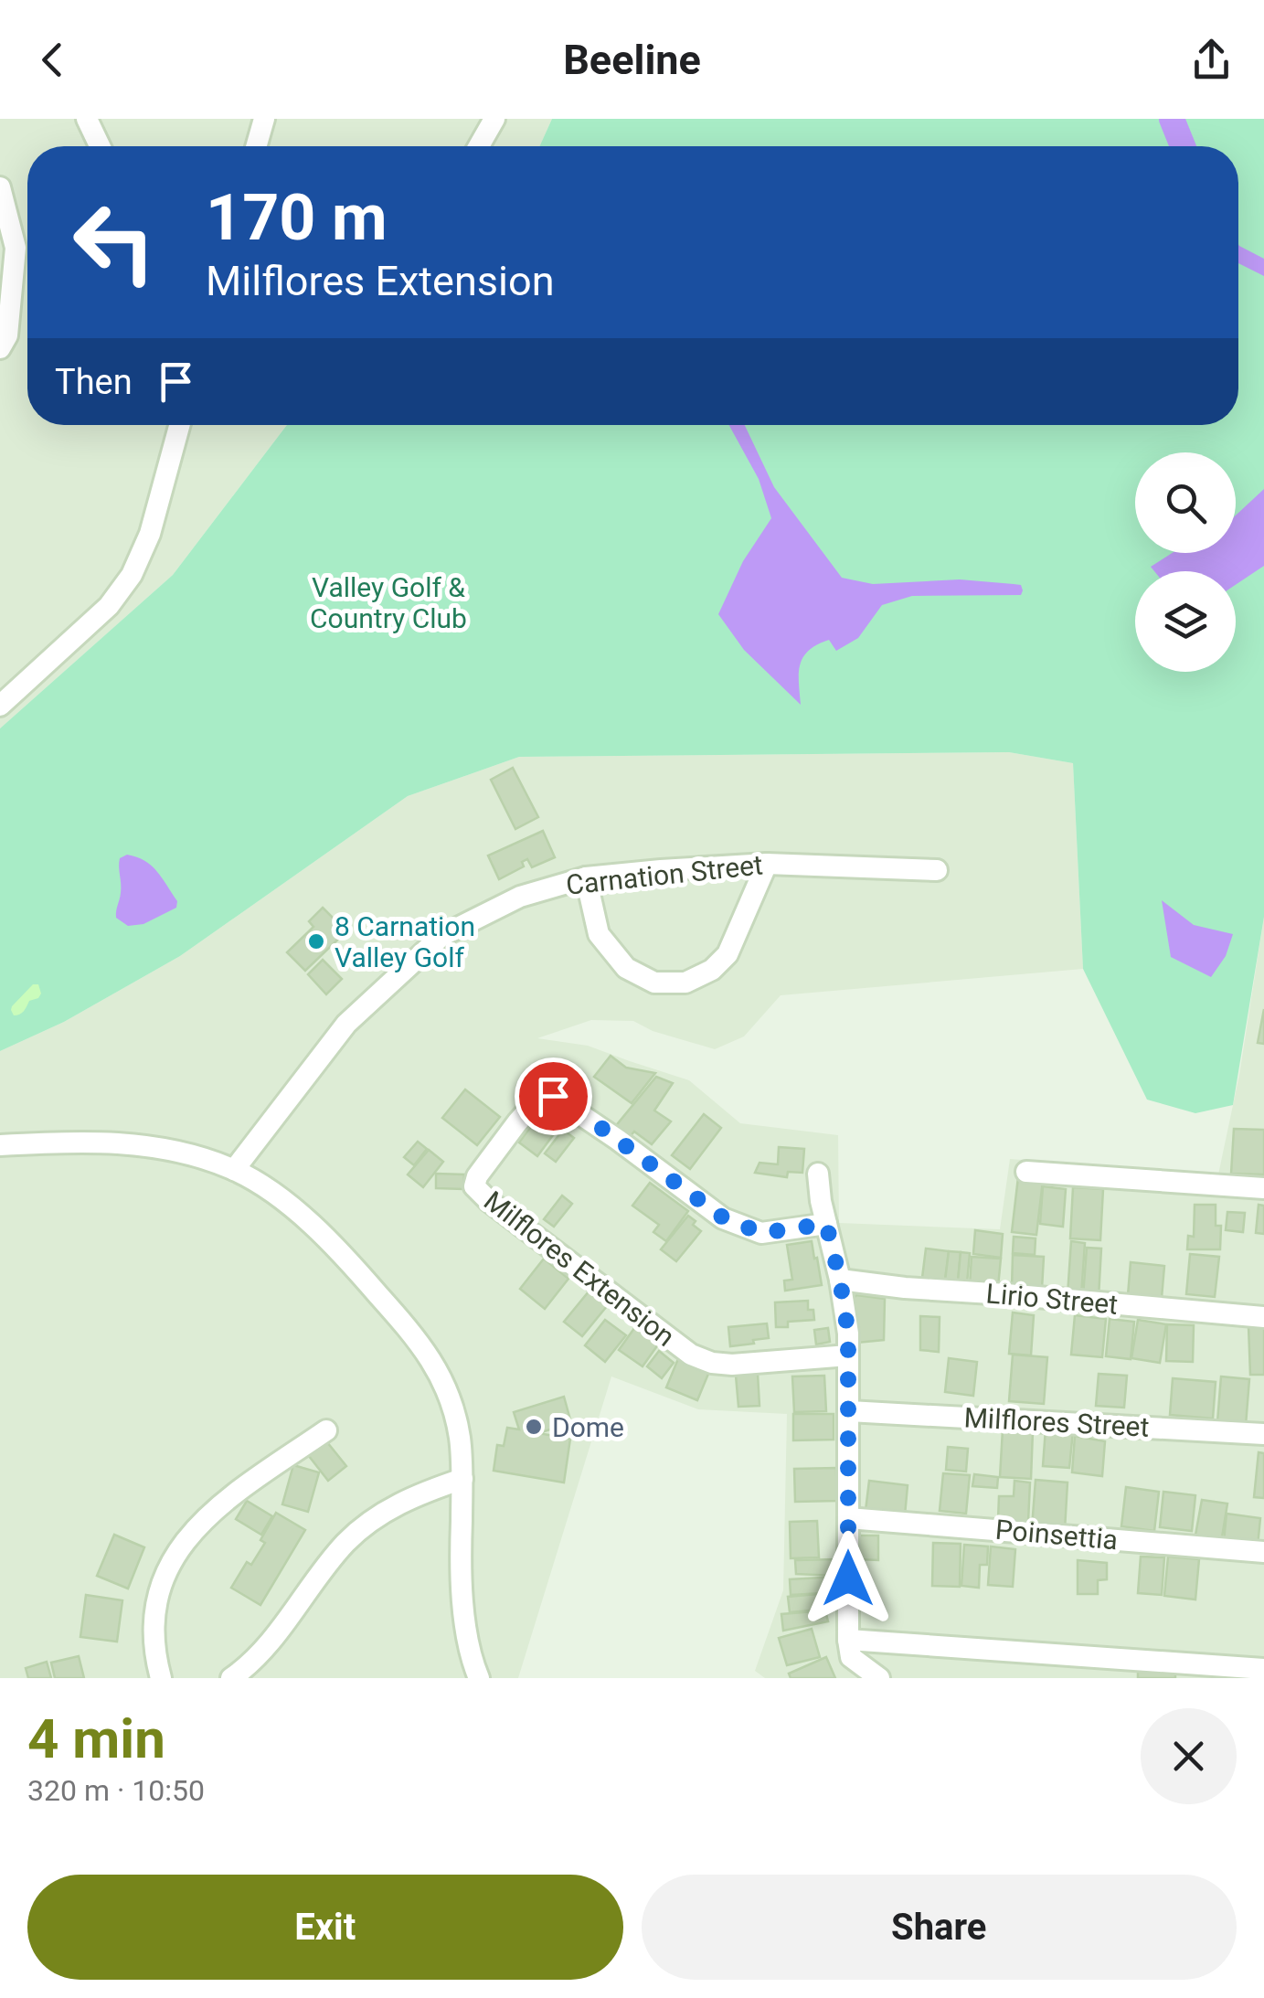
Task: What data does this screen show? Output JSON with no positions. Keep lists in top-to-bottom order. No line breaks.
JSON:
{"streets":{"street":["Carnation Street","Milflores Extension","Lirio Street","Milflores Street","Poinsettia"]},"parks":["Valley Golf & Country Club"],"places":["8 Carnation Valley Golf","Dome"],"page":{"header":"Beeline","turn":["170 m","Milflores Extension"],"then":"Then","heading":["4 min","320 m · 10:50"],"buttons":["Exit","Share"]}}
